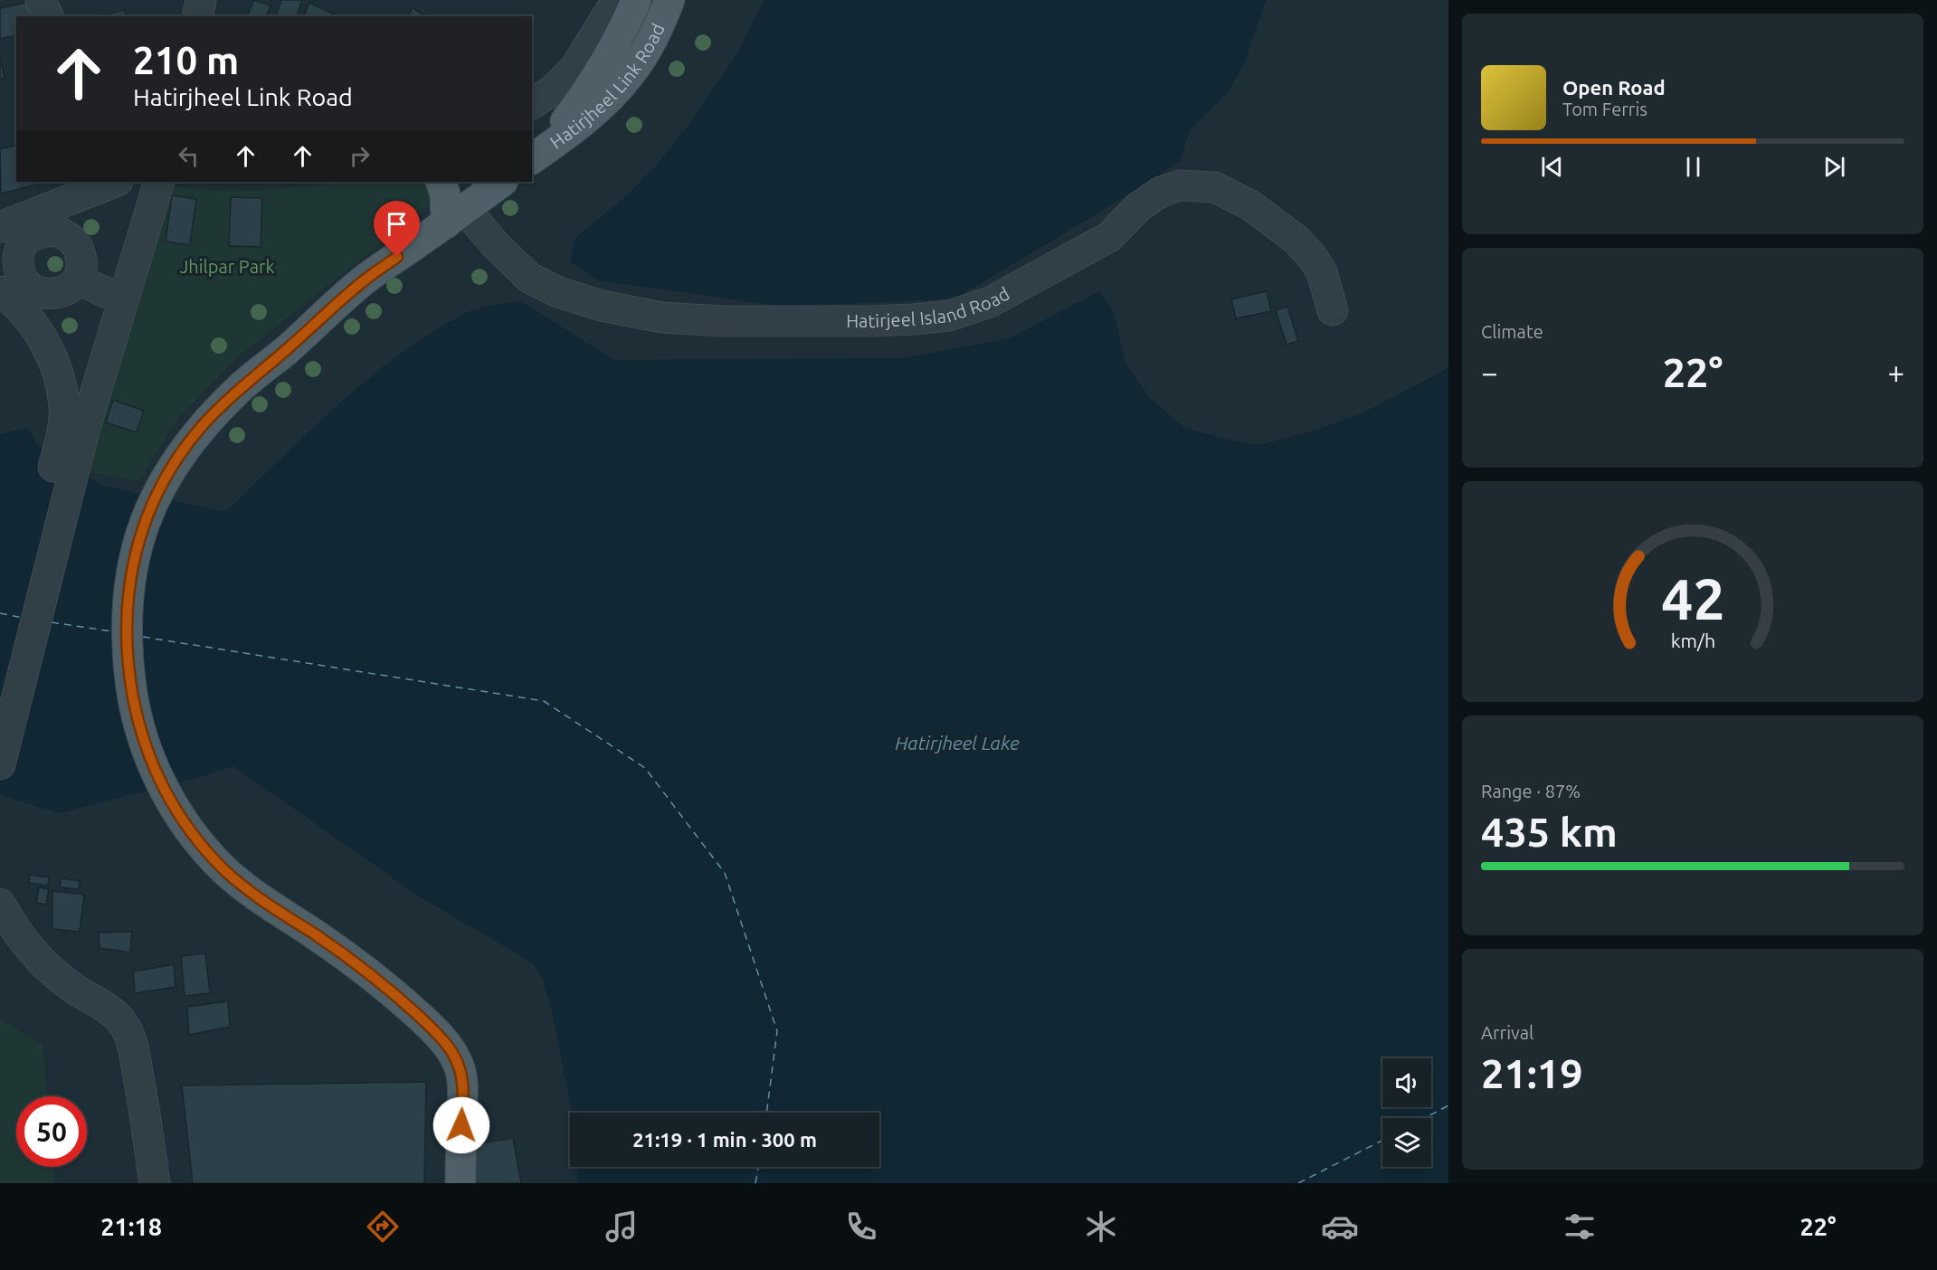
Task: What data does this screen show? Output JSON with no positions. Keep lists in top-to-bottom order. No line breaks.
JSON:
{"streets":{"main road":["Hatirjheel Link Road"],"street":["Hatirjeel Island Road"]},"water":["Hatirjheel Lake"],"parks":["Jhilpar Park"],"page":{"turn":["210 m","Hatirjheel Link Road"],"song":["Open Road","Tom Ferris"],"tile":["Climate",["Range · 87%","435 km"],["Arrival","21:19"]],"heat":["−","22°","+"],"limit":"50","trip":"21:19 · 1 min · 300 m","tabs":["21:18","22°"],"gauge":["42","km/h"]}}
